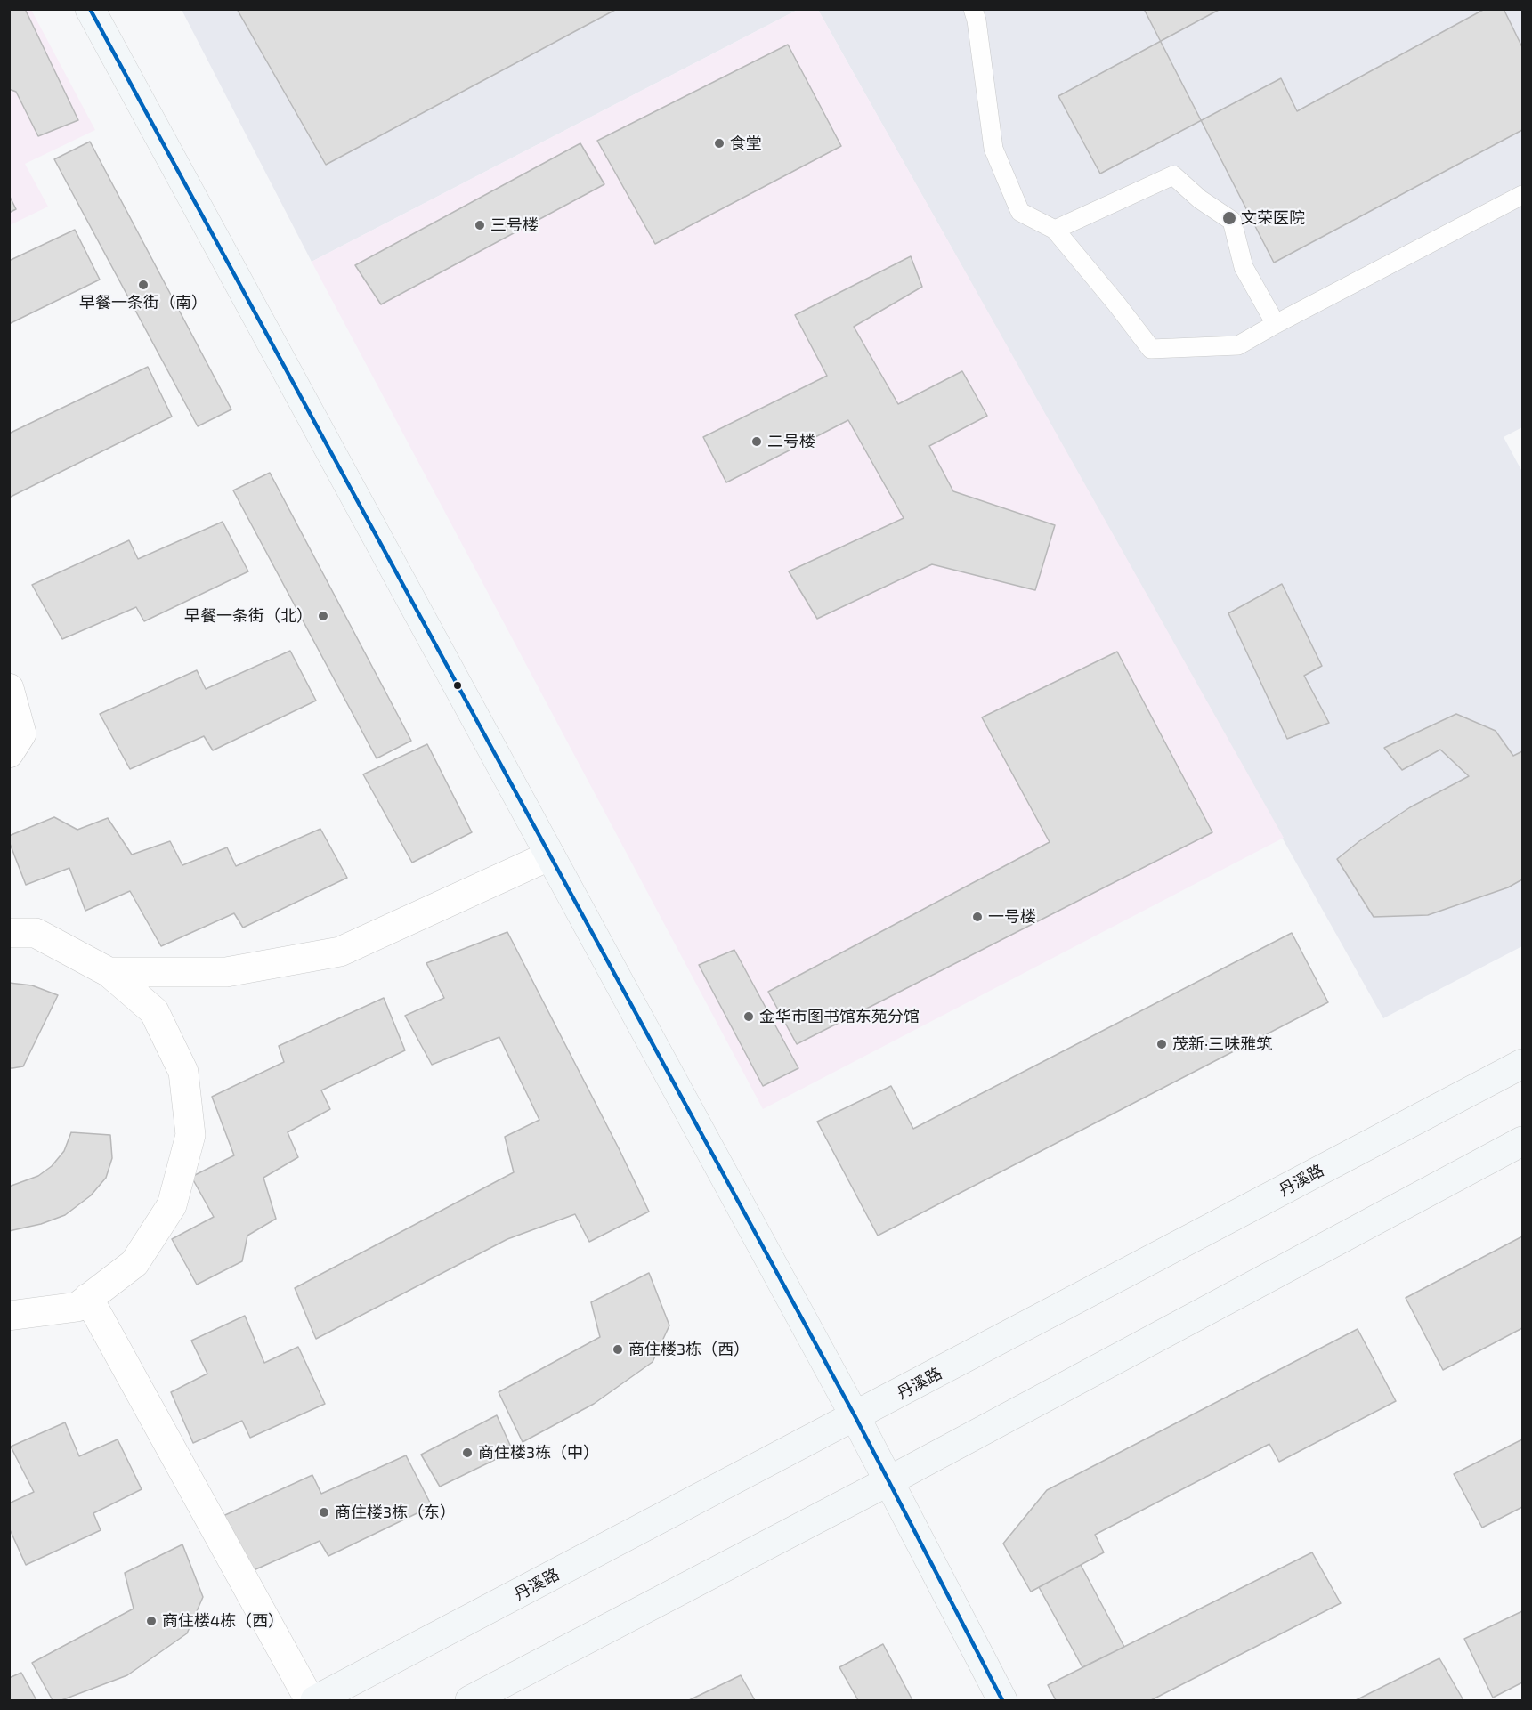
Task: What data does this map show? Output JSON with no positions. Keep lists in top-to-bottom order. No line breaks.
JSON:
{"streets":{"main road":["丹溪路"]},"places":["食堂","文荣医院","三号楼","早餐一条街（南）","二号楼","早餐一条街（北）","一号楼","金华市图书馆东苑分馆","茂新·三味雅筑","商住楼3栋（西）","商住楼3栋（中）","商住楼3栋（东）","商住楼4栋（西）"]}
